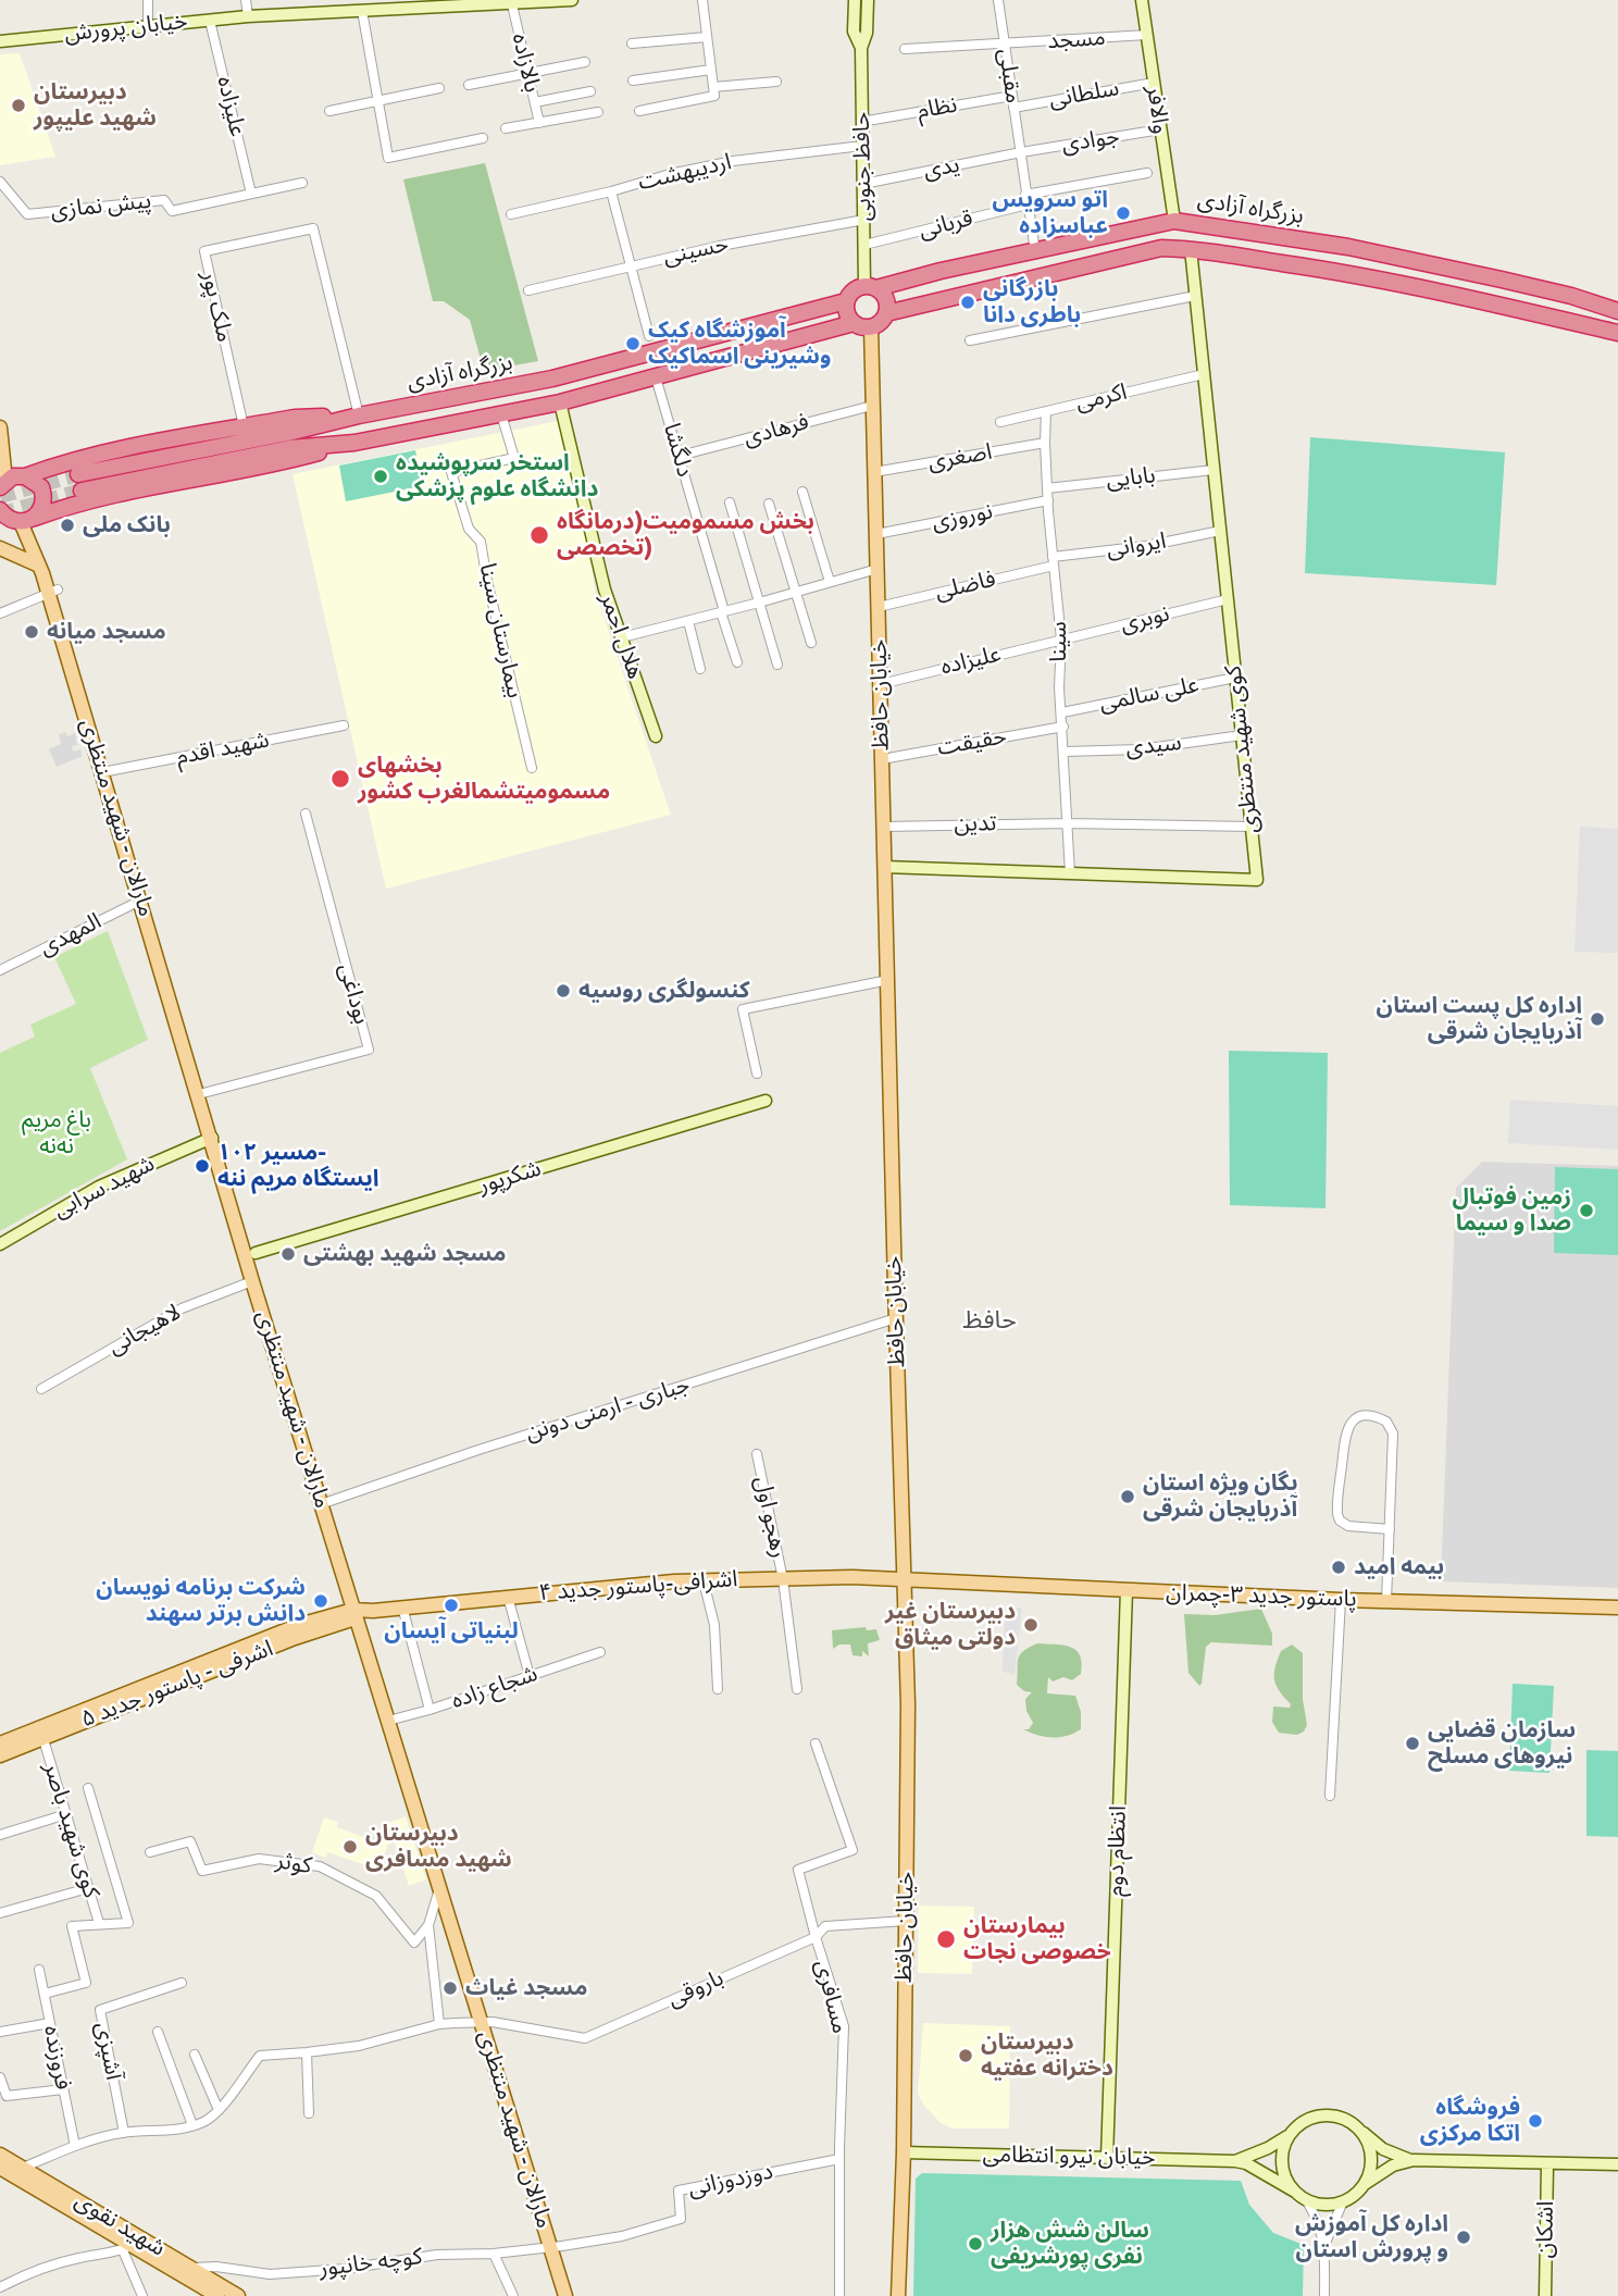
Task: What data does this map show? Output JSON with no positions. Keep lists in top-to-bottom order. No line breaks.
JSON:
{"streets":{"highway":["بزرگراه آزادی"],"main road":["خیابان حافظ","مارالان - شهید منتظری","اشرافی-پاستور جدید ۴","پاستور جدید ۳-چمران","اشرفی - پاستور جدید ۵","شهید نقوی"],"street":["خیابان پرورش","مسجد","بالازاده","مقبلی","سلطانی","علیزاده","نظام","والافر","جوادی","حافظ جنوبی","یدی","اردیبهشت","پیش نمازی","قربانی","حسینی","ملک پور","اکرمی","فرهادی","دلگشا","اصغری","بابایی","نوروزی","ایروانی","فاضلی","نوبری","بیمارستان سینا","هلال احمر","سینا","علی سالمی","حقیقت","سیدی","شهید اقدم","کوی شهید منتظری","تدین","المهدی","بوداغی","شکرپور","شهید سرابی","لاهیجانی","جباری - ارمنی دونن","رهجو اول","شجاع زاده","کوی شهید باصر","انتظام دوم","کوثر","باروقی","مسافری","آشپزی","فروزنده","خیابان نیرو انتظامی","دوزدوزانی","اشکان","کوچه خانپور"]},"crossings":[["خیابان پرورش","بالازاده"],["خیابان پرورش","علیزاده"],["مسجد","مقبلی"],["مسجد","والافر"],["مقبلی","سلطانی"],["مقبلی","نظام"],["مقبلی","جوادی"],["مقبلی","یدی"],["مقبلی","بزرگراه آزادی"],["مقبلی","قربانی"],["سلطانی","والافر"],["علیزاده","پیش نمازی"],["علیزاده","نوبری"],["علیزاده","سینا"],["علیزاده","خیابان حافظ"],["نظام","حافظ جنوبی"],["والافر","جوادی"],["والافر","بزرگراه آزادی"],["جوادی","یدی"],["حافظ جنوبی","یدی"],["حافظ جنوبی","اردیبهشت"],["حافظ جنوبی","بزرگراه آزادی"],["حافظ جنوبی","قربانی"],["حافظ جنوبی","حسینی"],["حافظ جنوبی","خیابان حافظ"],["بزرگراه آزادی","ملک پور"],["بزرگراه آزادی","خیابان حافظ"],["اکرمی","سینا"],["اکرمی","کوی شهید منتظری"],["فرهادی","دلگشا"],["فرهادی","خیابان حافظ"],["اصغری","سینا"],["اصغری","خیابان حافظ"],["بابایی","سینا"],["بابایی","کوی شهید منتظری"],["نوروزی","سینا"],["نوروزی","خیابان حافظ"],["ایروانی","فاضلی"],["ایروانی","سینا"],["ایروانی","کوی شهید منتظری"],["فاضلی","سینا"],["فاضلی","خیابان حافظ"],["نوبری","سینا"],["نوبری","کوی شهید منتظری"],["سینا","علی سالمی"],["سینا","حقیقت"],["سینا","سیدی"],["سینا","کوی شهید منتظری"],["سینا","تدین"],["خیابان حافظ","حقیقت"],["خیابان حافظ","کوی شهید منتظری"],["خیابان حافظ","تدین"],["خیابان حافظ","جباری - ارمنی دونن"],["خیابان حافظ","اشرافی-پاستور جدید ۴"],["خیابان حافظ","پاستور جدید ۳-چمران"],["خیابان حافظ","باروقی"],["خیابان حافظ","خیابان نیرو انتظامی"],["علی سالمی","کوی شهید منتظری"],["سیدی","کوی شهید منتظری"],["شهید اقدم","مارالان - شهید منتظری"],["مارالان - شهید منتظری","المهدی"],["مارالان - شهید منتظری","بوداغی"],["مارالان - شهید منتظری","شهید سرابی"],["مارالان - شهید منتظری","لاهیجانی"],["مارالان - شهید منتظری","جباری - ارمنی دونن"],["مارالان - شهید منتظری","اشرافی-پاستور جدید ۴"],["مارالان - شهید منتظری","اشرفی - پاستور جدید ۵"],["مارالان - شهید منتظری","شجاع زاده"],["مارالان - شهید منتظری","باروقی"],["مارالان - شهید منتظری","دوزدوزانی"],["مارالان - شهید منتظری","کوچه خانپور"],["رهجو اول","اشرافی-پاستور جدید ۴"],["اشرافی-پاستور جدید ۴","پاستور جدید ۳-چمران"],["اشرافی-پاستور جدید ۴","اشرفی - پاستور جدید ۵"],["پاستور جدید ۳-چمران","انتظام دوم"],["اشرفی - پاستور جدید ۵","کوی شهید باصر"],["انتظام دوم","خیابان نیرو انتظامی"],["باروقی","مسافری"],["مسافری","دوزدوزانی"],["دوزدوزانی","کوچه خانپور"],["شهید نقوی","کوچه خانپور"]],"districts":["حافظ"],"parks":["باغ مریم نه‌نه"],"places":["دبیرستان شهید علیپور","اتو سرویس عباسزاده","بازرگانی باطری دانا","آموزشگاه کیک وشیرینی اسماکیک","استخر سرپوشیده دانشگاه علوم پزشکی","بانک ملی","بخش مسمومیت(درمانگاه تخصصی)","مسجد میانه","بخشهای مسمومیتشمالغرب کشور","کنسولگری روسیه","اداره کل پست استان آذربایجان شرقی","مسیر ۱۰۲- ایستگاه مریم ننه","زمین فوتبال صدا و سیما","مسجد شهید بهشتی","یگان ویژه استان آذربایجان شرقی","بیمه امید","شرکت برنامه نویسان دانش برتر سهند","لبنیاتی آیسان","دبیرستان غیر دولتی میثاق","سازمان قضایی نیروهای مسلح","دبیرستان شهید مسافری","بیمارستان خصوصی نجات","مسجد غیاث","دبیرستان دخترانه عفتیه","فروشگاه اتکا مرکزی","اداره کل آموزش و پرورش استان","سالن شش هزار نفری پورشریفی"]}
